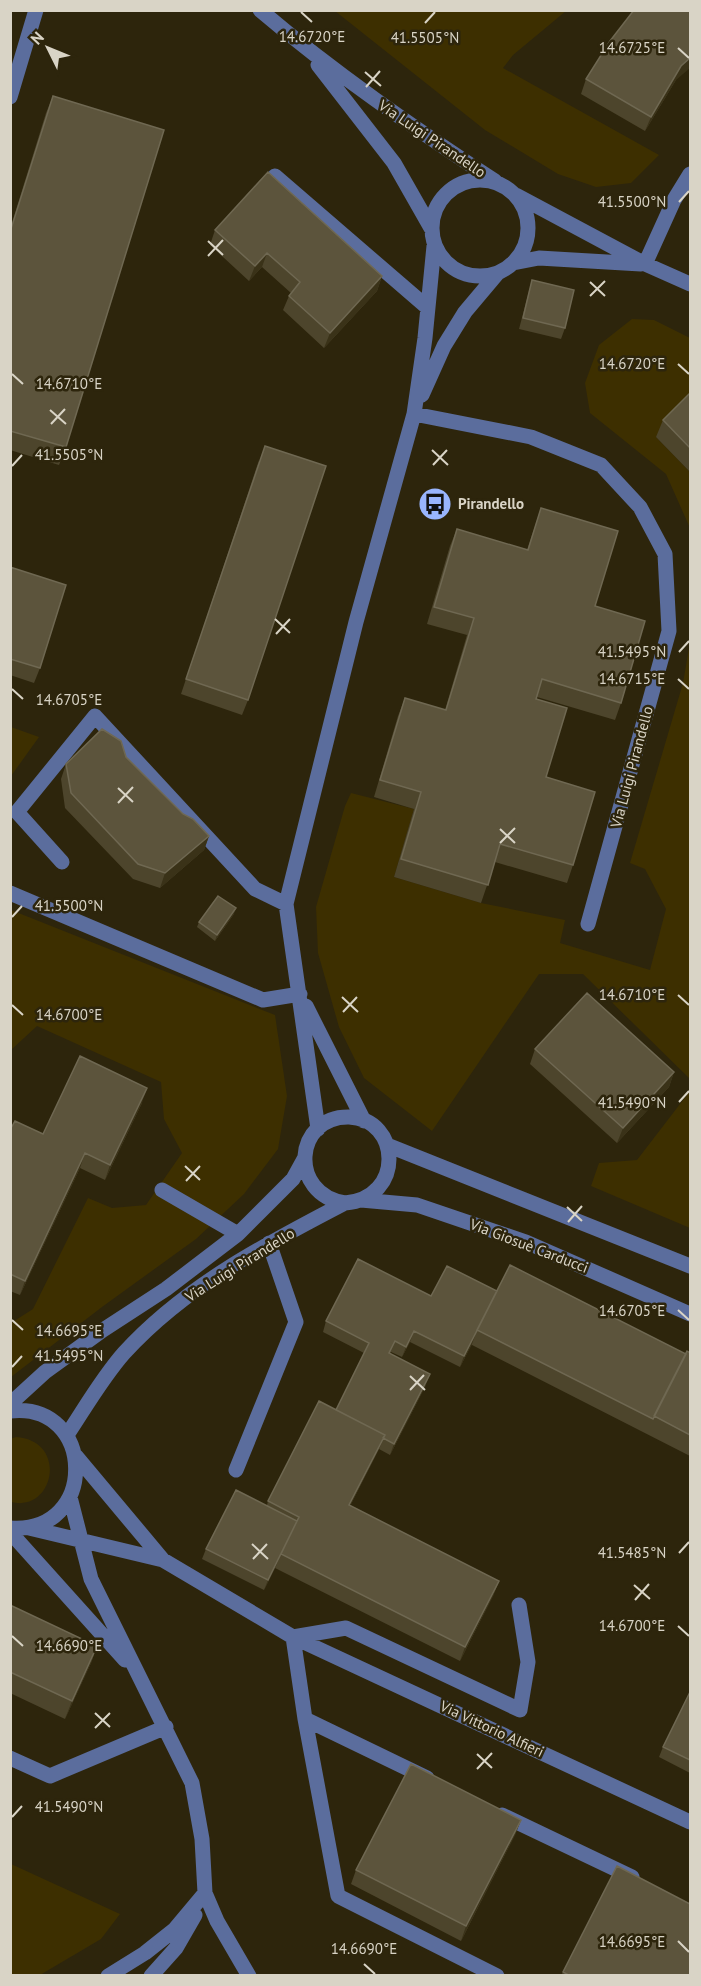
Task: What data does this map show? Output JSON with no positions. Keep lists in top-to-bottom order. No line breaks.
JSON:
{"streets":{"street":["Via Luigi Pirandello","Via Giosuè Carducci","Via Vittorio Alfieri"]},"crossings":[["Via Luigi Pirandello","Via Giosuè Carducci"]],"places":{"bus stop":["Pirandello"]},"north":"top left","coordinates":["14.6720°E","41.5505°N","14.6725°E","41.5500°N","14.6710°E","41.5495°N","14.6715°E","14.6705°E","14.6700°E","41.5490°N","14.6695°E","41.5485°N","14.6690°E"]}
